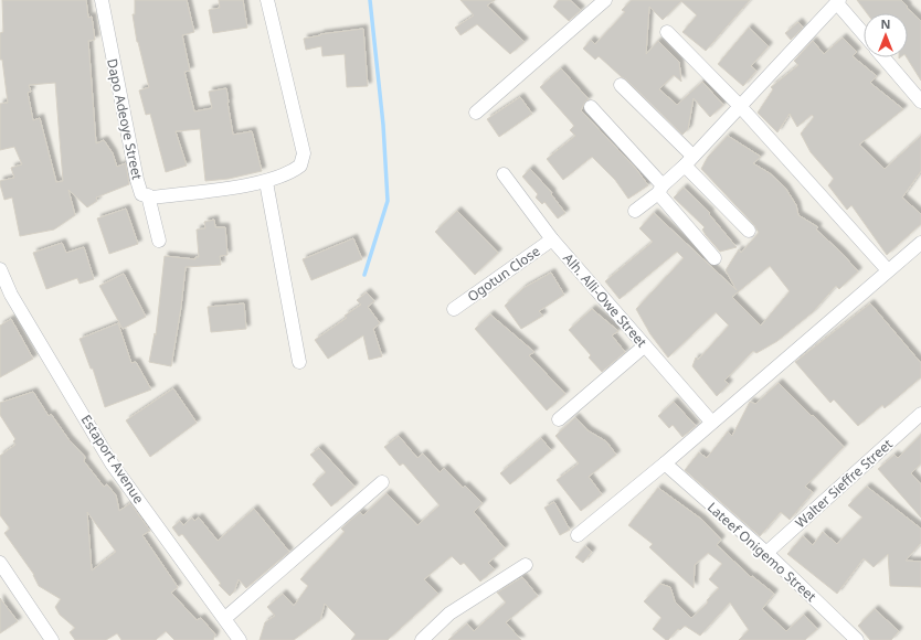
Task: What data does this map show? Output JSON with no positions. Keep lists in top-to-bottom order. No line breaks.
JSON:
{"streets":{"street":["Dapo Adeoye Street","Ogotun Close","Alh. Alli-Owe Street","Estaport Avenue","Walter Sieffre Street","Lateef Onigemo Street"]},"crossings":[["Ogotun Close","Alh. Alli-Owe Street"],["Walter Sieffre Street","Lateef Onigemo Street"]],"north":"top"}
